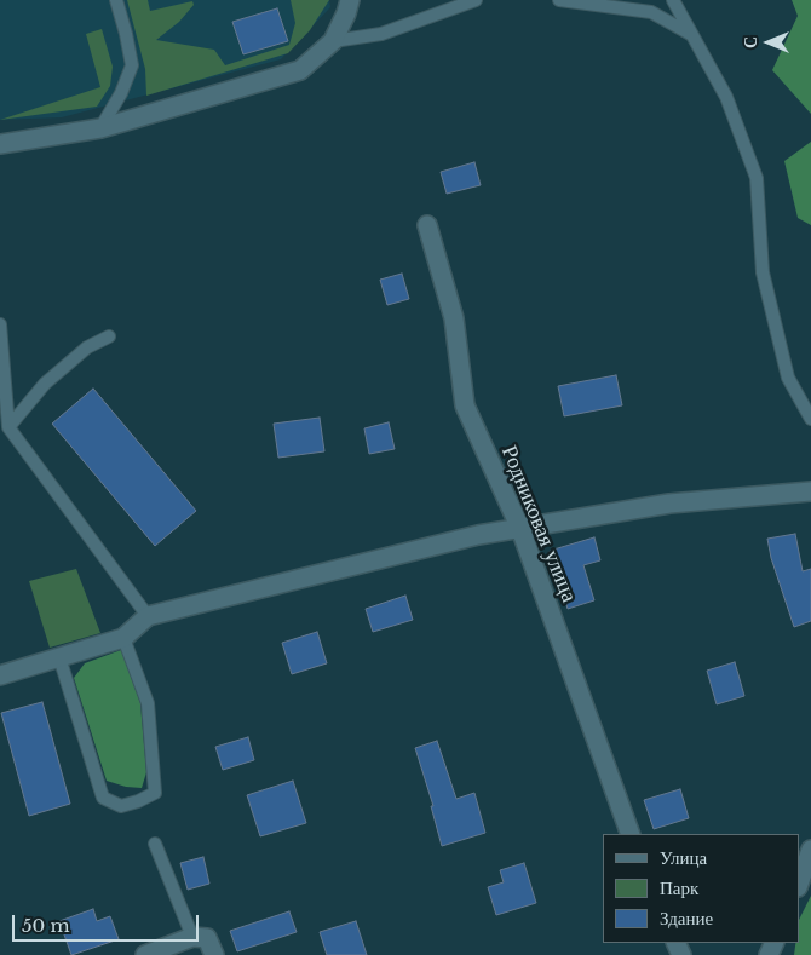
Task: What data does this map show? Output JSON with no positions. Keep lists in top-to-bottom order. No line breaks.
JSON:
{"streets":{"street":["Родниковая улица"]},"legend":["Улица","Парк","Здание"],"scale_bar":"50 m","north":"left"}
